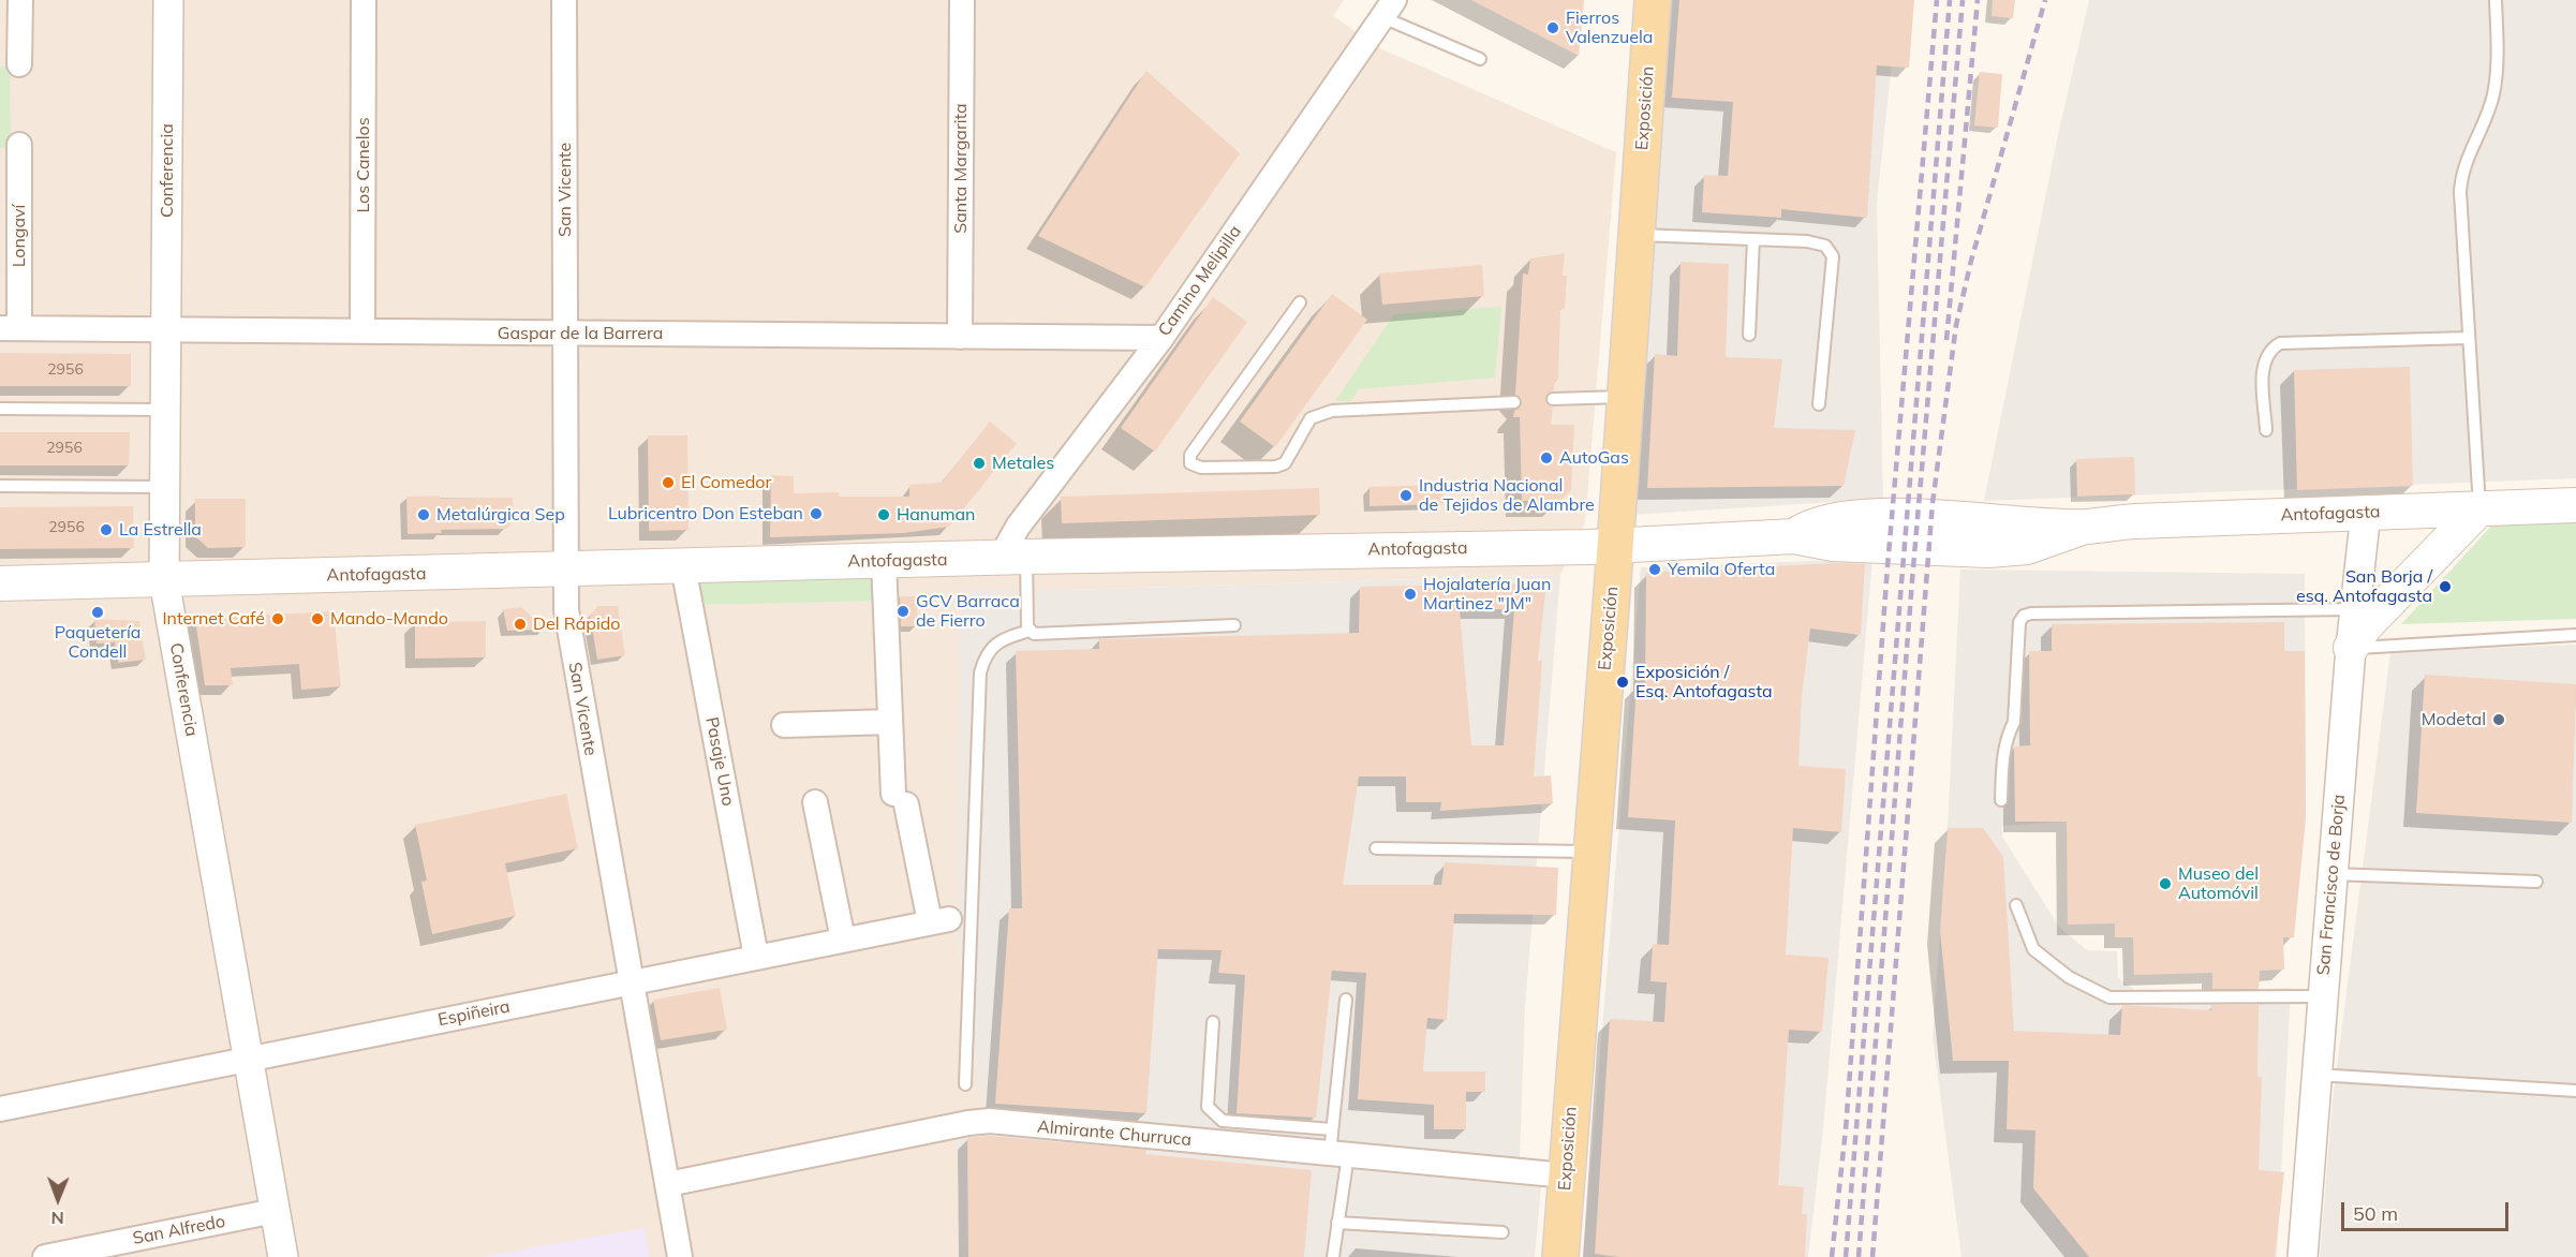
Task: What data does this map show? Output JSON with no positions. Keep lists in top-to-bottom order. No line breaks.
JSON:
{"streets":{"main road":["Exposición","Antofagasta"],"street":["Los Canelos","Santa Margarita","Conferencia","San Vicente","Longaví","Camino Melipilla","Gaspar de la Barrera","Pasaje Uno","San Francisco de Borja","Espiñeira","Almirante Churruca","San Alfredo"]},"crossings":[["Exposición","Antofagasta"],["Exposición","Almirante Churruca"],["Los Canelos","Gaspar de la Barrera"],["Santa Margarita","Gaspar de la Barrera"],["Conferencia","Gaspar de la Barrera"],["Conferencia","Antofagasta"],["Conferencia","Espiñeira"],["Conferencia","San Alfredo"],["San Vicente","Gaspar de la Barrera"],["San Vicente","Antofagasta"],["San Vicente","Espiñeira"],["San Vicente","Almirante Churruca"],["Longaví","Gaspar de la Barrera"],["Camino Melipilla","Gaspar de la Barrera"],["Camino Melipilla","Antofagasta"],["Antofagasta","Pasaje Uno"],["Antofagasta","San Francisco de Borja"],["Pasaje Uno","Espiñeira"]],"places":["Fierros Valenzuela","AutoGas","Metales","El Comedor","Industria Nacional de Tejidos de Alambre","Lubricentro Don Esteban","Metalúrgica Sep","Hanuman","La Estrella","Yemila Oferta","San Borja / esq. Antofagasta","Hojalatería Juan Martinez \"JM\"","GCV Barraca de Fierro","Paquetería Condell","Internet Café","Mando-Mando","Del Rápido","Exposición / Esq. Antofagasta","Modetal","Museo del Automóvil"],"house_numbers":["2956","2956","2956"],"scale_bar":"50 m","north":"bottom"}
